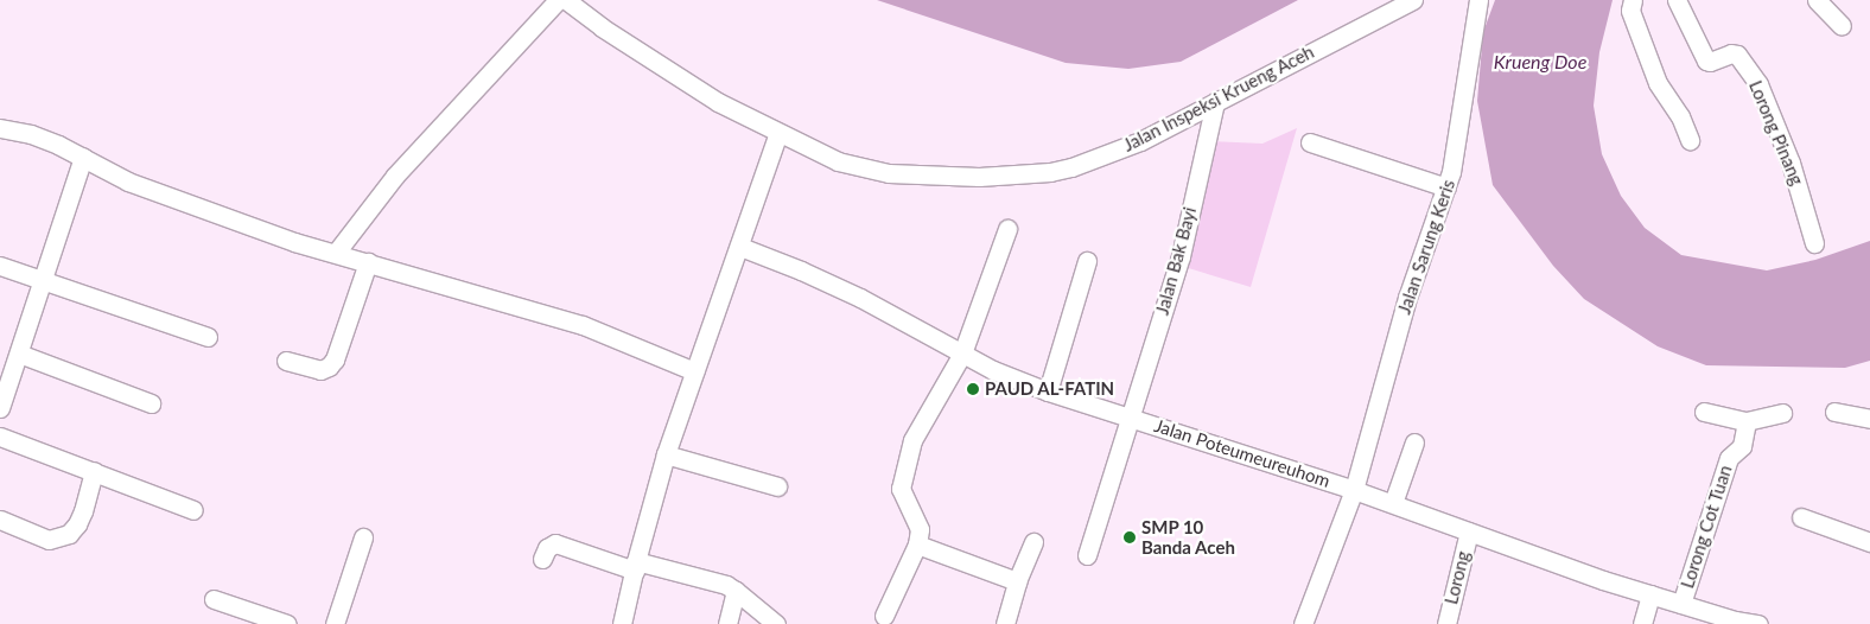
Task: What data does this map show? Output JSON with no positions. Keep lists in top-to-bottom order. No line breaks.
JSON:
{"streets":{"street":["Jalan Inspeksi Krueng Aceh","Lorong Pinang","Jalan Sarung Keris","Jalan Bak Bayi","Jalan Poteumeureuhom","Lorong Cot Tuan","Lorong"]},"crossings":[["Jalan Inspeksi Krueng Aceh","Jalan Bak Bayi"],["Jalan Sarung Keris","Jalan Poteumeureuhom"],["Jalan Bak Bayi","Jalan Poteumeureuhom"],["Jalan Poteumeureuhom","Lorong Cot Tuan"],["Jalan Poteumeureuhom","Lorong"]],"water":["Krueng Doe"],"places":["PAUD AL-FATIN","SMP 10 Banda Aceh"]}
